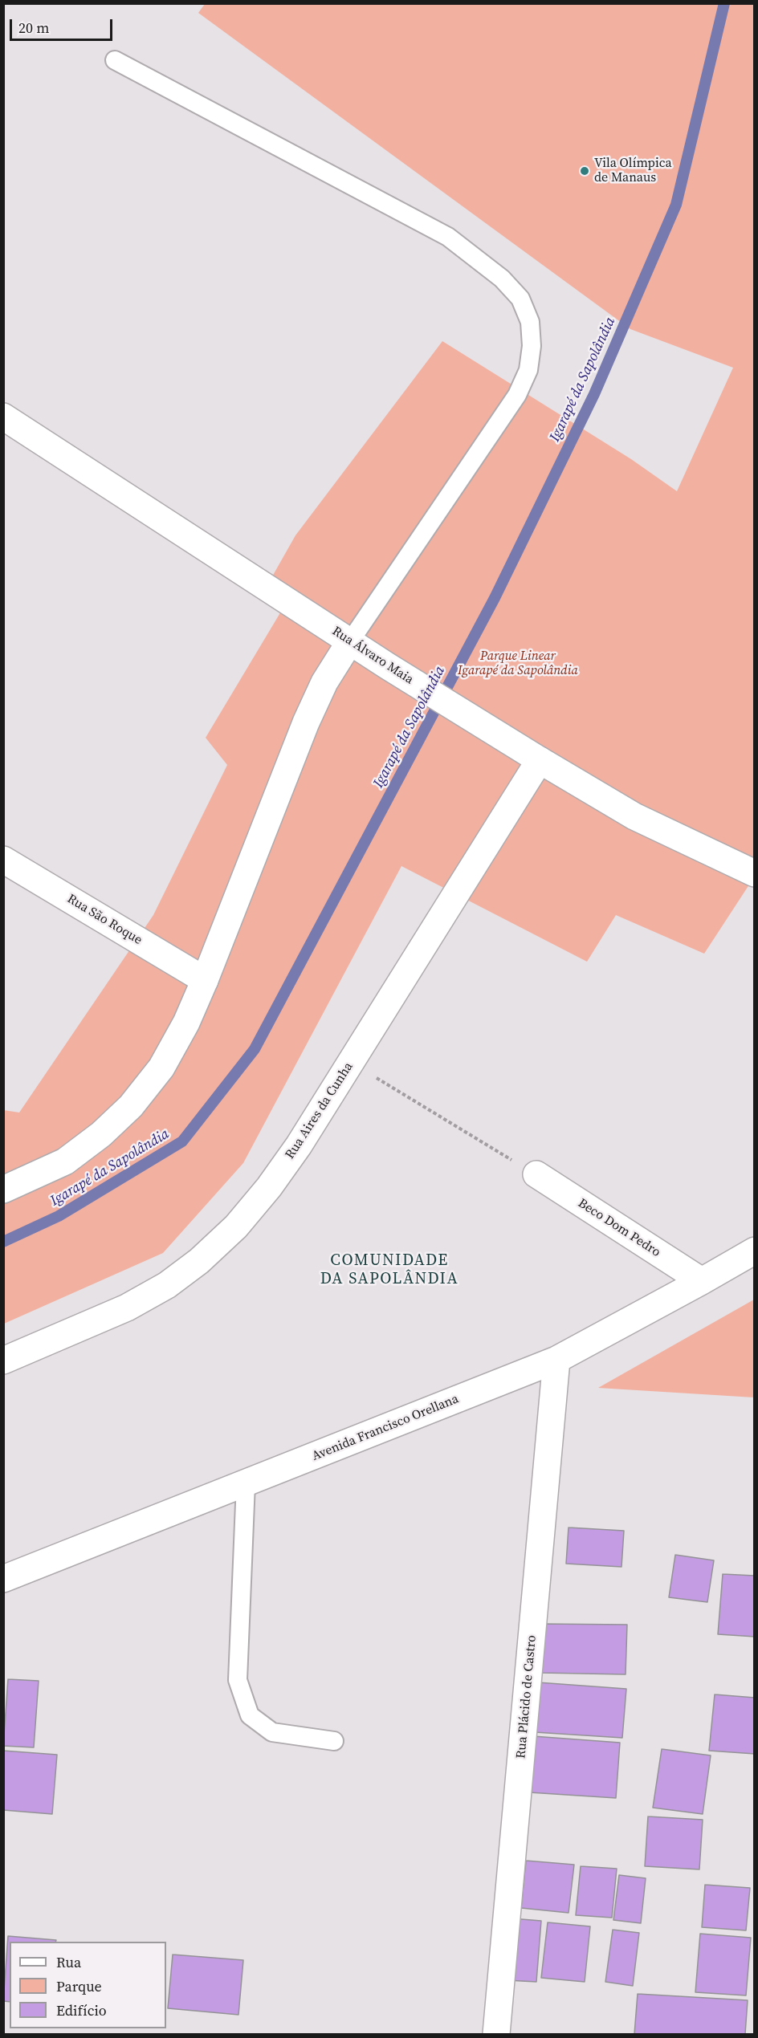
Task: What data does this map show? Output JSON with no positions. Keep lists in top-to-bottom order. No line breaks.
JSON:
{"streets":{"street":["Rua Álvaro Maia","Rua São Roque","Rua Aires da Cunha","Beco Dom Pedro","Avenida Francisco Orellana","Rua Plácido de Castro"]},"crossings":[["Rua Álvaro Maia","Rua Aires da Cunha"],["Beco Dom Pedro","Avenida Francisco Orellana"],["Avenida Francisco Orellana","Rua Plácido de Castro"]],"districts":["COMUNIDADE DA SAPOLÂNDIA"],"water":["Igarapé da Sapolândia"],"parks":["Parque Linear Igarapé da Sapolândia"],"places":["Vila Olímpica de Manaus"],"legend":["Rua","Parque","Edifício"],"scale_bar":"20 m"}
